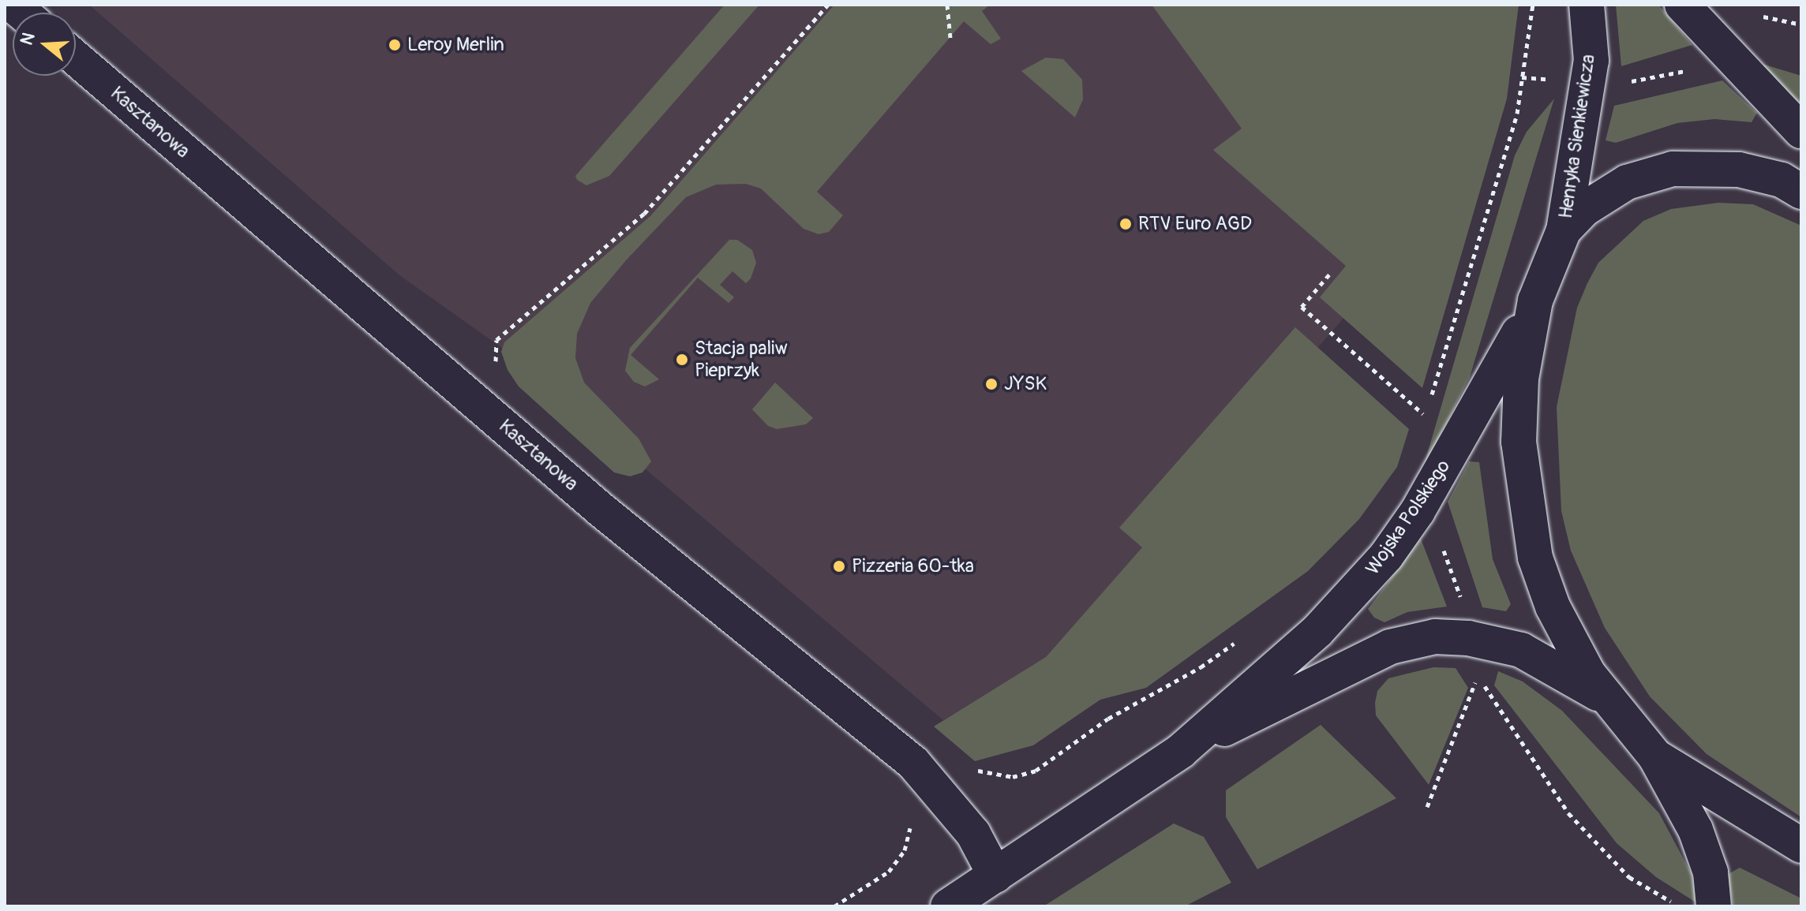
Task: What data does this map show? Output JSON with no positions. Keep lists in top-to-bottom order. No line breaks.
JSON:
{"streets":{"main road":["Kasztanowa","Henryka Sienkiewicza","Wojska Polskiego"]},"crossings":[["Kasztanowa","Wojska Polskiego"]],"places":["Leroy Merlin","RTV Euro AGD","Stacja paliw Pieprzyk","JYSK","Pizzeria 60-tka"],"north":"left"}
